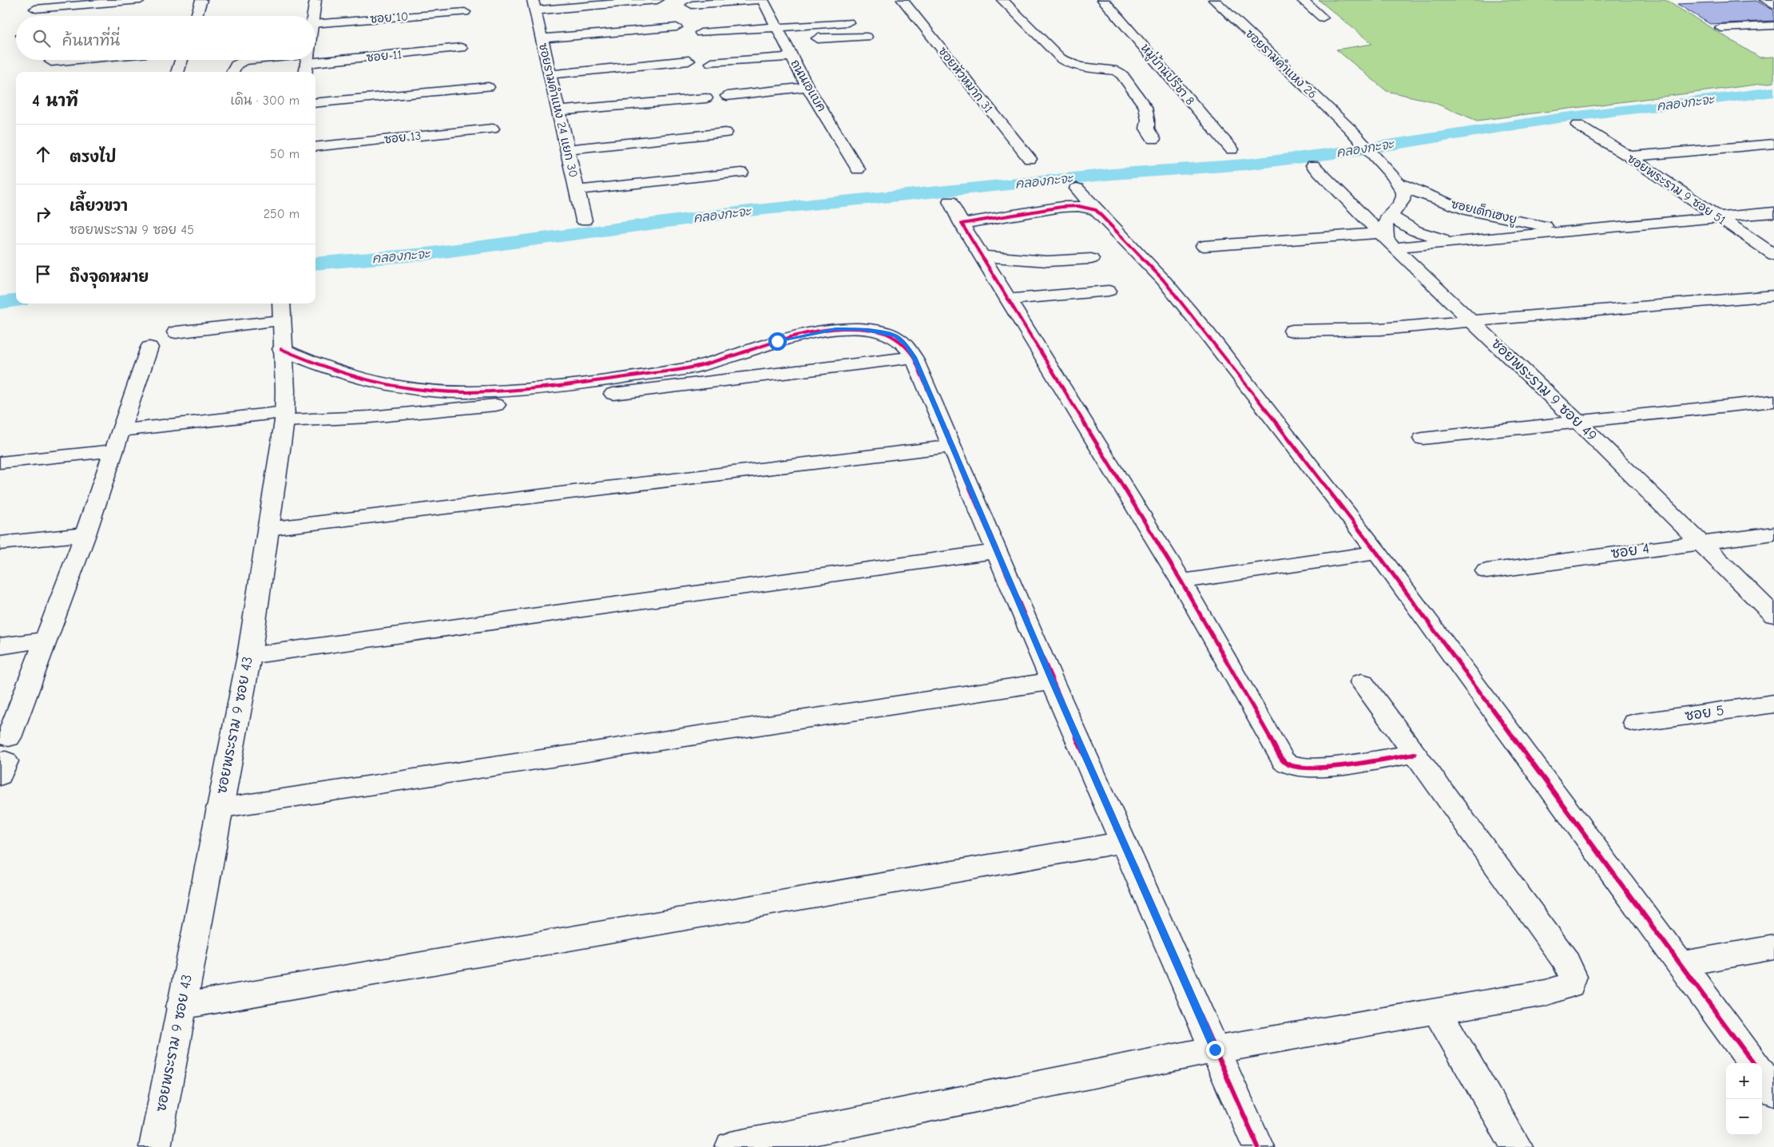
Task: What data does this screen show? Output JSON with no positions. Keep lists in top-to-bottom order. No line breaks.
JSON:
{"streets":{"street":["ซอย 10","ซอย 11","ซอยรามคำแหง 26","หมู่บ้านปรีชา 8","ซอยหัวหมาก 31","ถนนเอแบค","ซอยรามคำแหง 24 แยก 30","ซอย 13","ซอยพระราม 9 ซอย 51","ซอยเต็กเฮงยู","ซอยพระราม 9 ซอย 49","ซอย 4","ซอย 5","ซอยพระราม 9 ซอย 43"]},"crossings":[["ซอยรามคำแหง 26","ซอยเต็กเฮงยู"],["ซอยพระราม 9 ซอย 49","ซอย 4"]],"water":["คลองกะจะ"],"page":{"search":"ค้นหาที่นี่","heading":["4 นาที","เดิน · 300 m"],"list":[["ตรงไป","50 m"],["เลี้ยวขวา","ซอยพระราม 9 ซอย 45","250 m"],"ถึงจุดหมาย"],"map_buttons":["+","−"]}}
